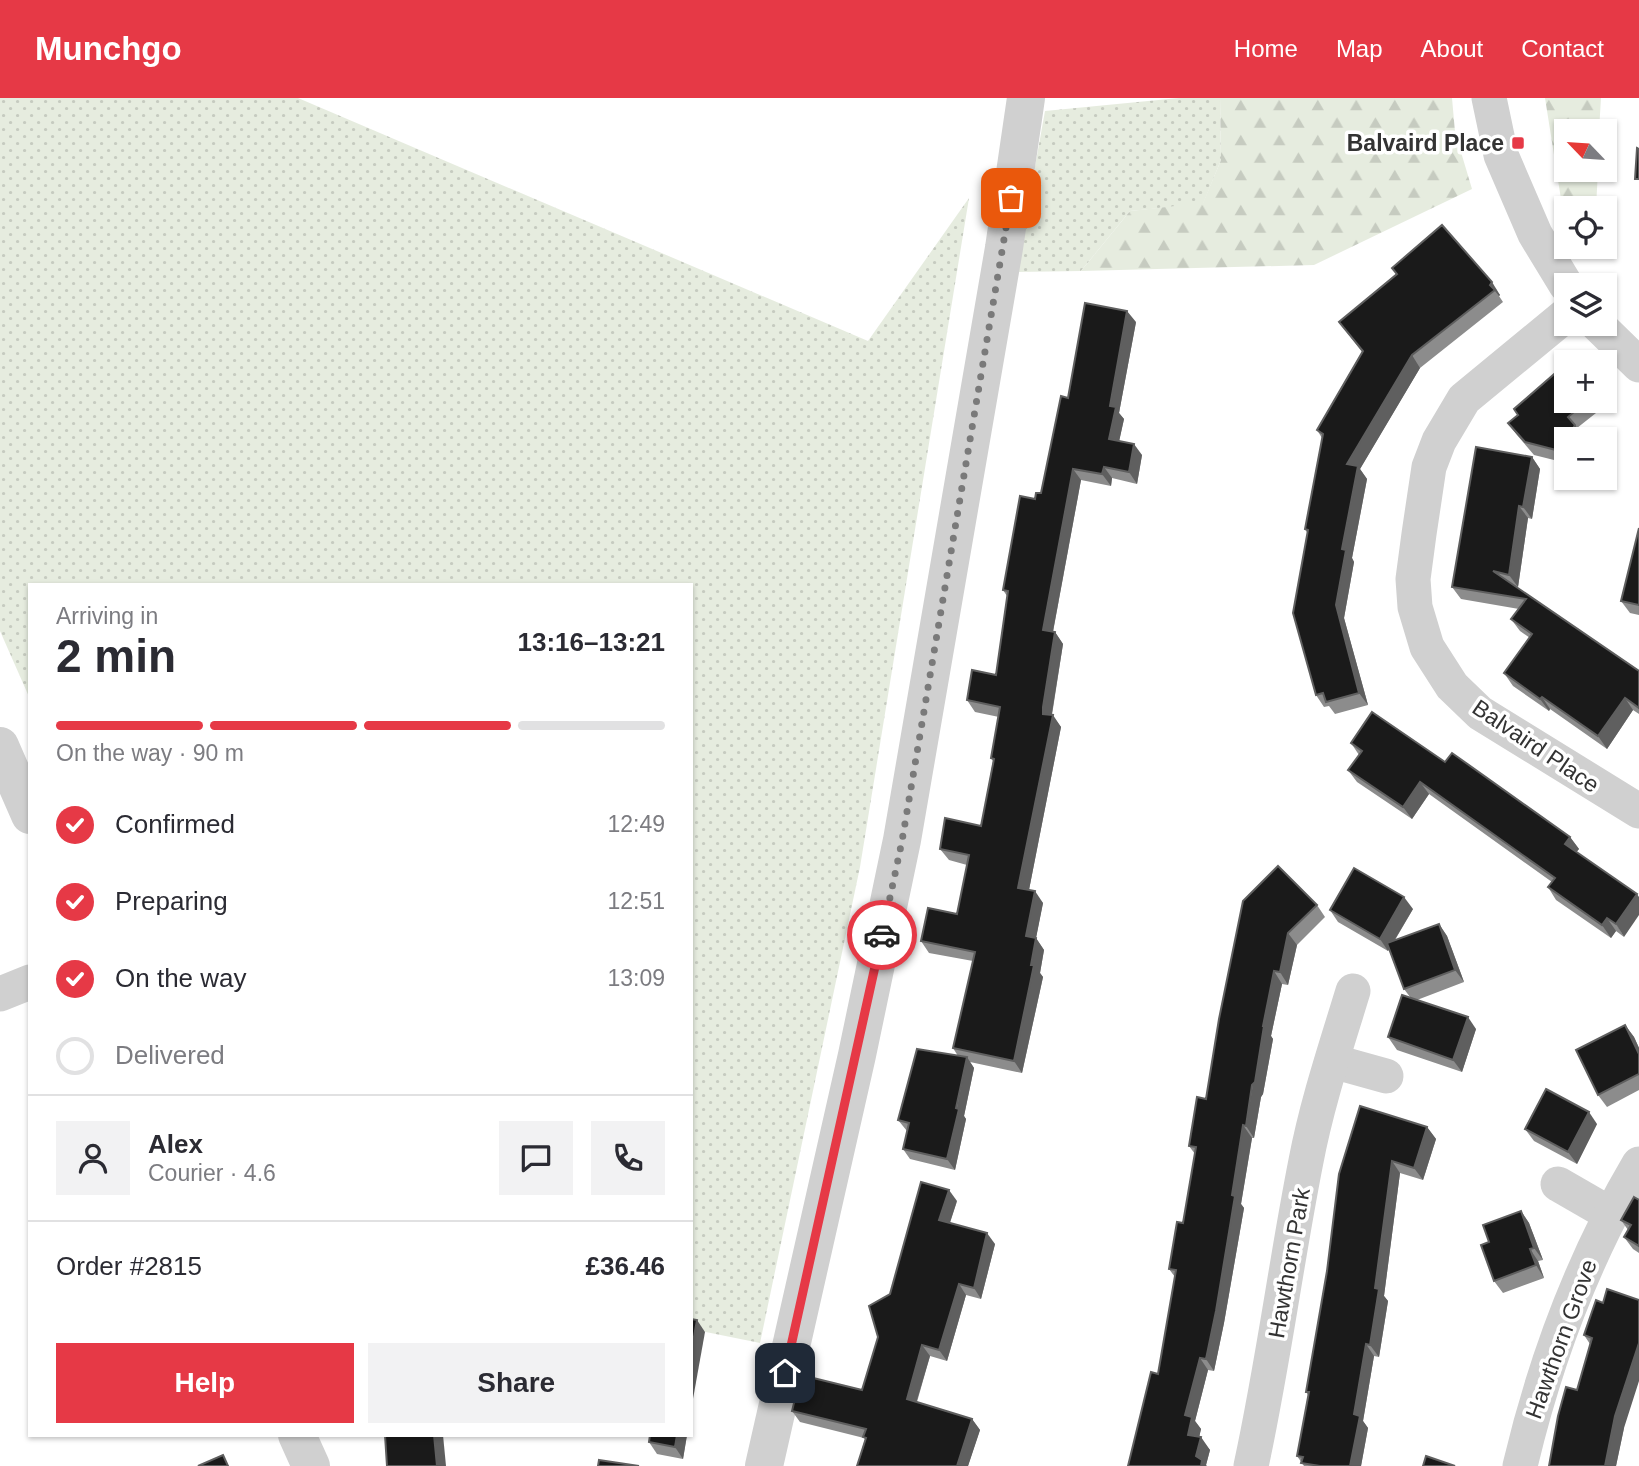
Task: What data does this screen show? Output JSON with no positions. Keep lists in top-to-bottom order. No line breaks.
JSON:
{"streets":{"street":["Balvaird Place","Hawthorn Park","Hawthorn Grove"]},"places":{"transit":["Balvaird Place"]},"north":"top left","page":{"header":"Munchgo","nav":["Home","Map","About","Contact"],"map_buttons":["+","−"],"heading":["2 min","Arriving in","13:16–13:21"],"panel":["Alex","Courier · 4.6","Order #2815","£36.46"],"bar":"On the way · 90 m","list":[["Confirmed","12:49"],["Preparing","12:51"],["On the way","13:09"],"Delivered"],"buttons":["Help","Share"]}}
